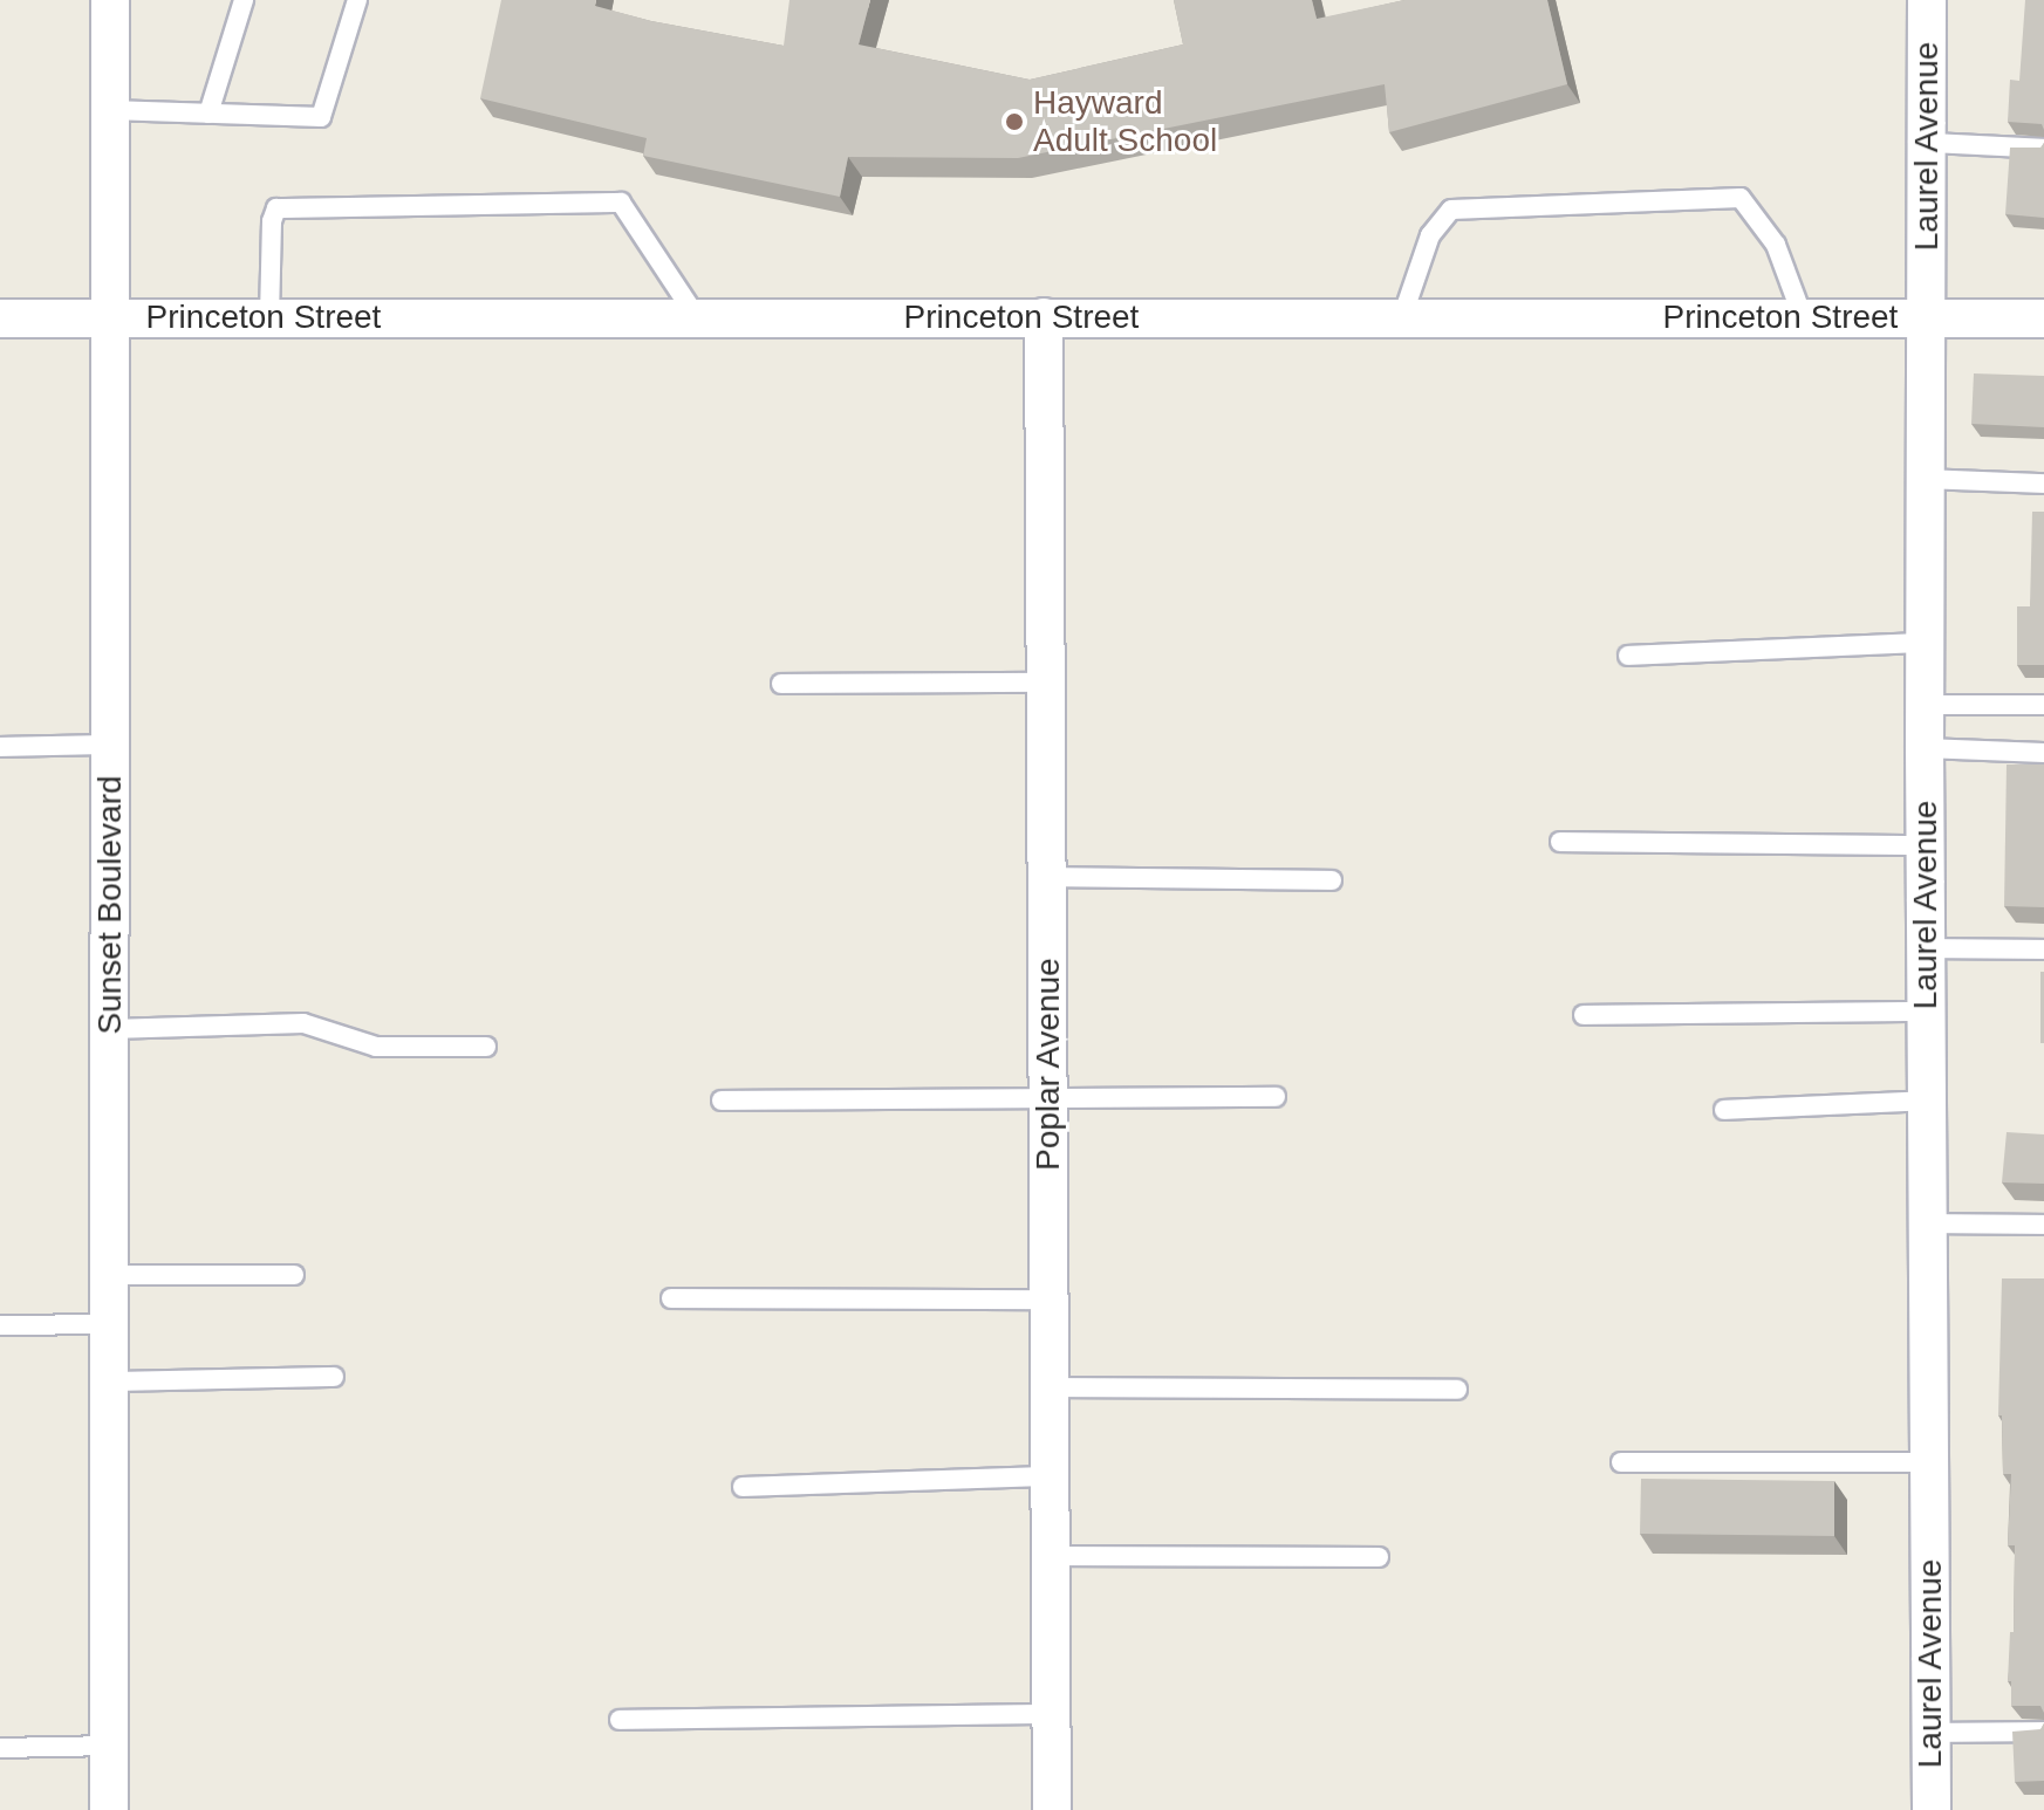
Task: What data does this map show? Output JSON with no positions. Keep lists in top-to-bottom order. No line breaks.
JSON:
{"streets":{"street":["Laurel Avenue","Princeton Street","Sunset Boulevard","Poplar Avenue"]},"crossings":[["Laurel Avenue","Princeton Street"],["Princeton Street","Sunset Boulevard"],["Princeton Street","Poplar Avenue"]],"places":["Hayward Adult School"]}
